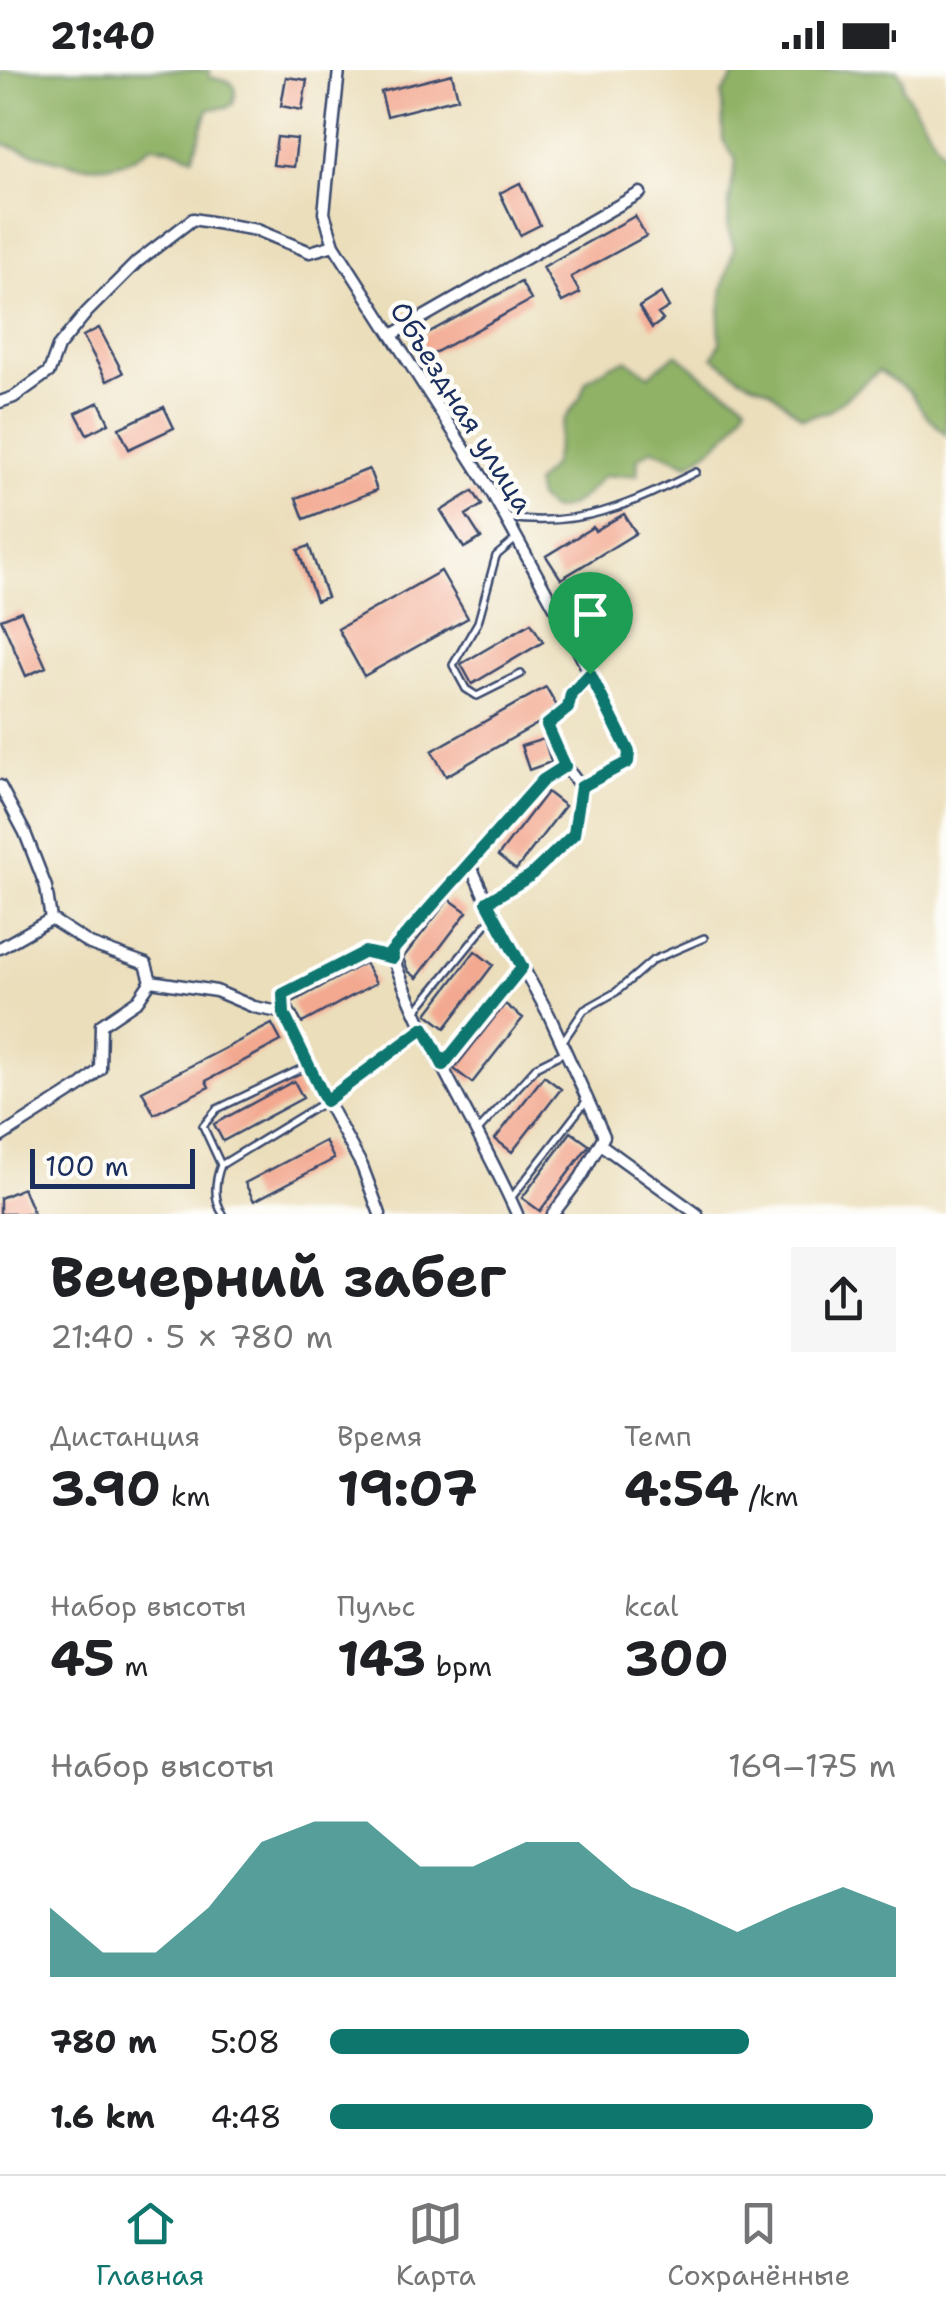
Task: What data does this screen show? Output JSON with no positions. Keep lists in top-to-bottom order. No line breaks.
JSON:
{"streets":{"street":["Объездная улица"]},"scale_bar":"100 m","page":{"status":"21:40","scale":"100 m","heading":["Вечерний забег","21:40 · 5 × 780 m"],"stats":[["Дистанция","3.90 km"],["Время","19:07"],["Темп","4:54 /km"],["Набор высоты","45 m"],["Пульс","143 bpm"],["kcal","300"]],"chart":["Набор высоты","169–175 m"],"list":[{"name":"780 m","note":"5:08"},{"name":"1.6 km","note":"4:48"}],"tabs":["Главная","Карта","Сохранённые"]}}
